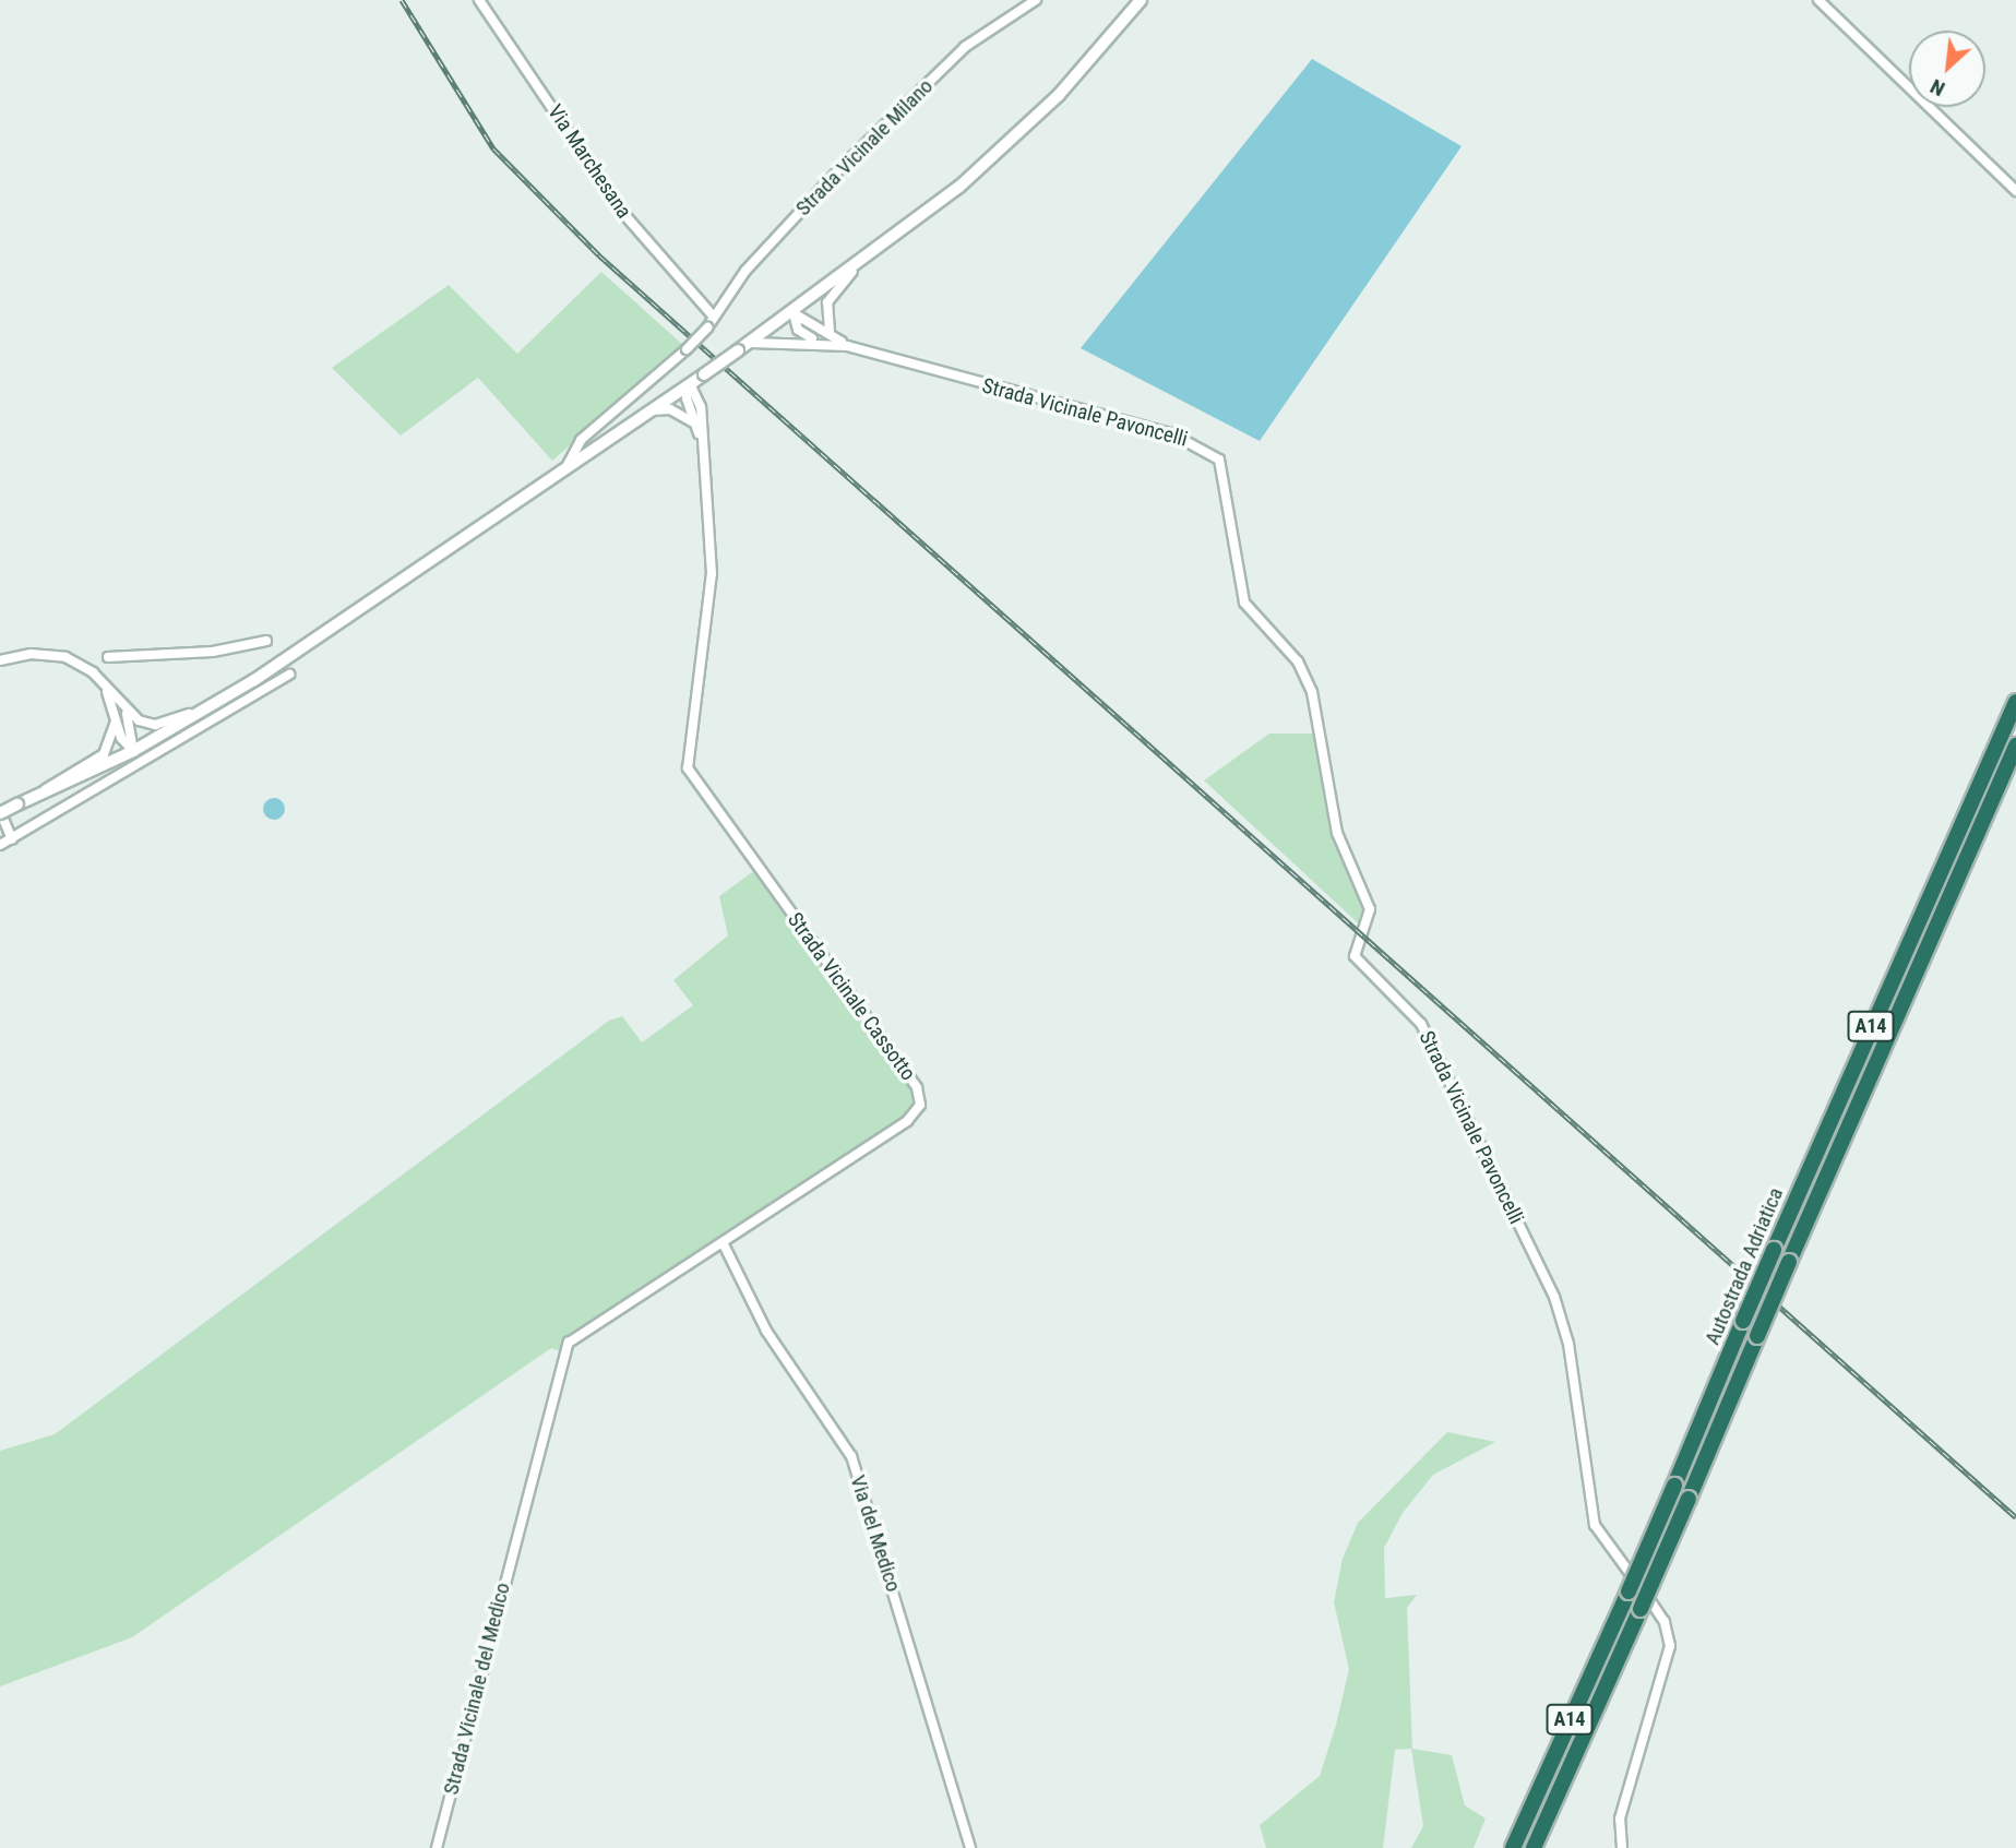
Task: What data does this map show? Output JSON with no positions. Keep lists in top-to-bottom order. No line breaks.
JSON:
{"streets":{"highway":["A14","Autostrada Adriatica"],"street":["Strada Vicinale Milano","Via Marchesana","Strada Vicinale Pavoncelli","Strada Vicinale Cassotto","Via del Medico","Strada Vicinale del Medico"]},"crossings":[["Strada Vicinale Milano","Via Marchesana"],["Strada Vicinale Cassotto","Via del Medico"],["Strada Vicinale Cassotto","Strada Vicinale del Medico"]],"north":"bottom left"}
